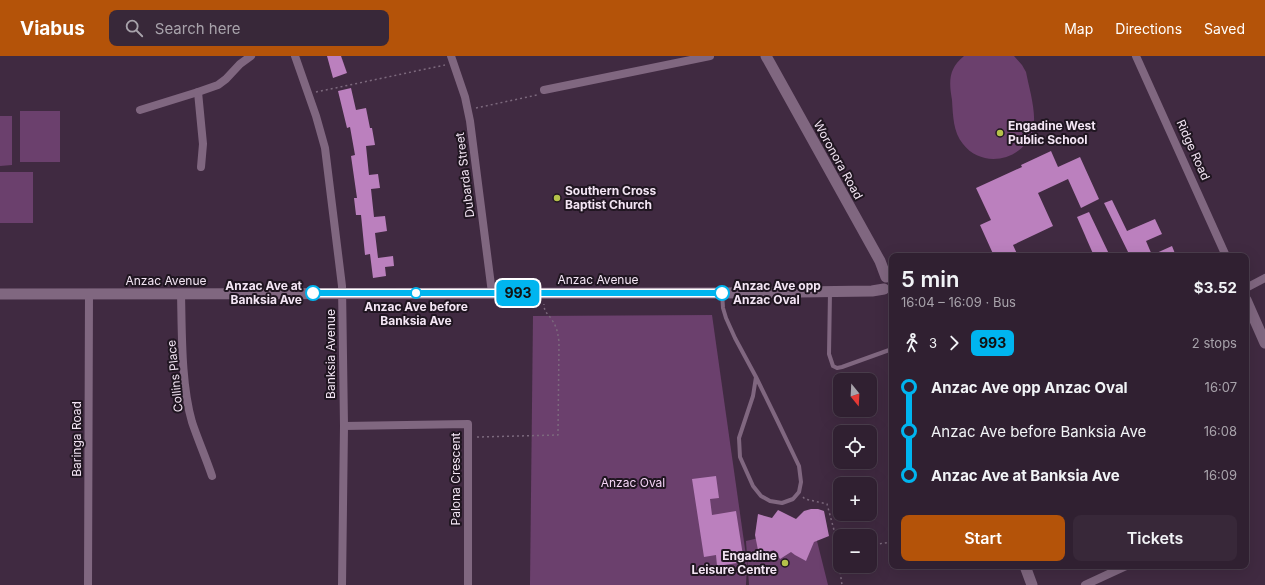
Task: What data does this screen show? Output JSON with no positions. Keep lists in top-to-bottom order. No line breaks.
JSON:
{"streets":{"street":["Ridge Road","Woronora Road","Dubarda Street","Anzac Avenue","Banksia Avenue","Collins Place","Baringa Road","Palona Crescent"]},"crossings":[["Dubarda Street","Anzac Avenue"],["Anzac Avenue","Banksia Avenue"],["Anzac Avenue","Collins Place"],["Anzac Avenue","Baringa Road"],["Banksia Avenue","Palona Crescent"]],"parks":["Anzac Oval"],"places":["Engadine West Public School","Southern Cross Baptist Church","Anzac Ave at Banksia Ave","Anzac Ave before Banksia Ave","Anzac Ave opp Anzac Oval","Engadine Leisure Centre"],"lines":["bus line 993"],"north":"bottom","page":{"header":"Viabus","search":"Search here","nav":["Map","Directions","Saved"],"on_map":"993","heading":["5 min","16:04 – 16:09 · Bus","$3.52"],"legs":["3","993","2 stops"],"list":[{"name":"Anzac Ave opp Anzac Oval","value":"16:07"},{"name":"Anzac Ave before Banksia Ave","value":"16:08"},{"name":"Anzac Ave at Banksia Ave","value":"16:09"}],"map_buttons":["+","−"],"buttons":["Start","Tickets"]}}
